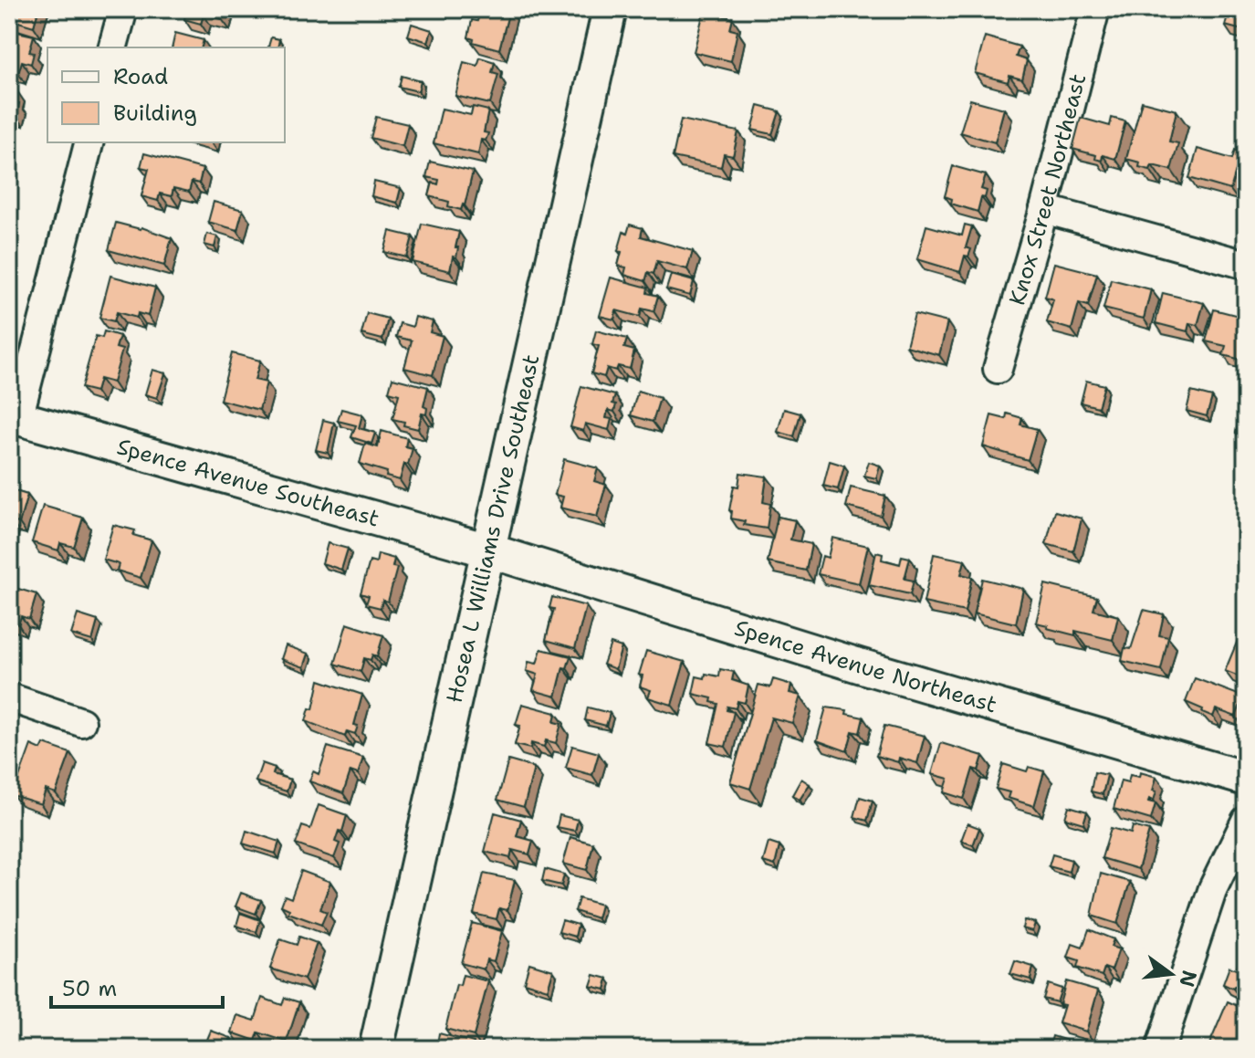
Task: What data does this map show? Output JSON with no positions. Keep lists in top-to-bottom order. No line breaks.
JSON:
{"streets":{"street":["Knox Street Northeast","Spence Avenue Southeast","Hosea L Williams Drive Southeast","Spence Avenue Northeast"]},"crossings":[["Spence Avenue Southeast","Hosea L Williams Drive Southeast"],["Spence Avenue Southeast","Spence Avenue Northeast"],["Hosea L Williams Drive Southeast","Spence Avenue Northeast"]],"legend":["Road","Building"],"scale_bar":"50 m","north":"right"}
